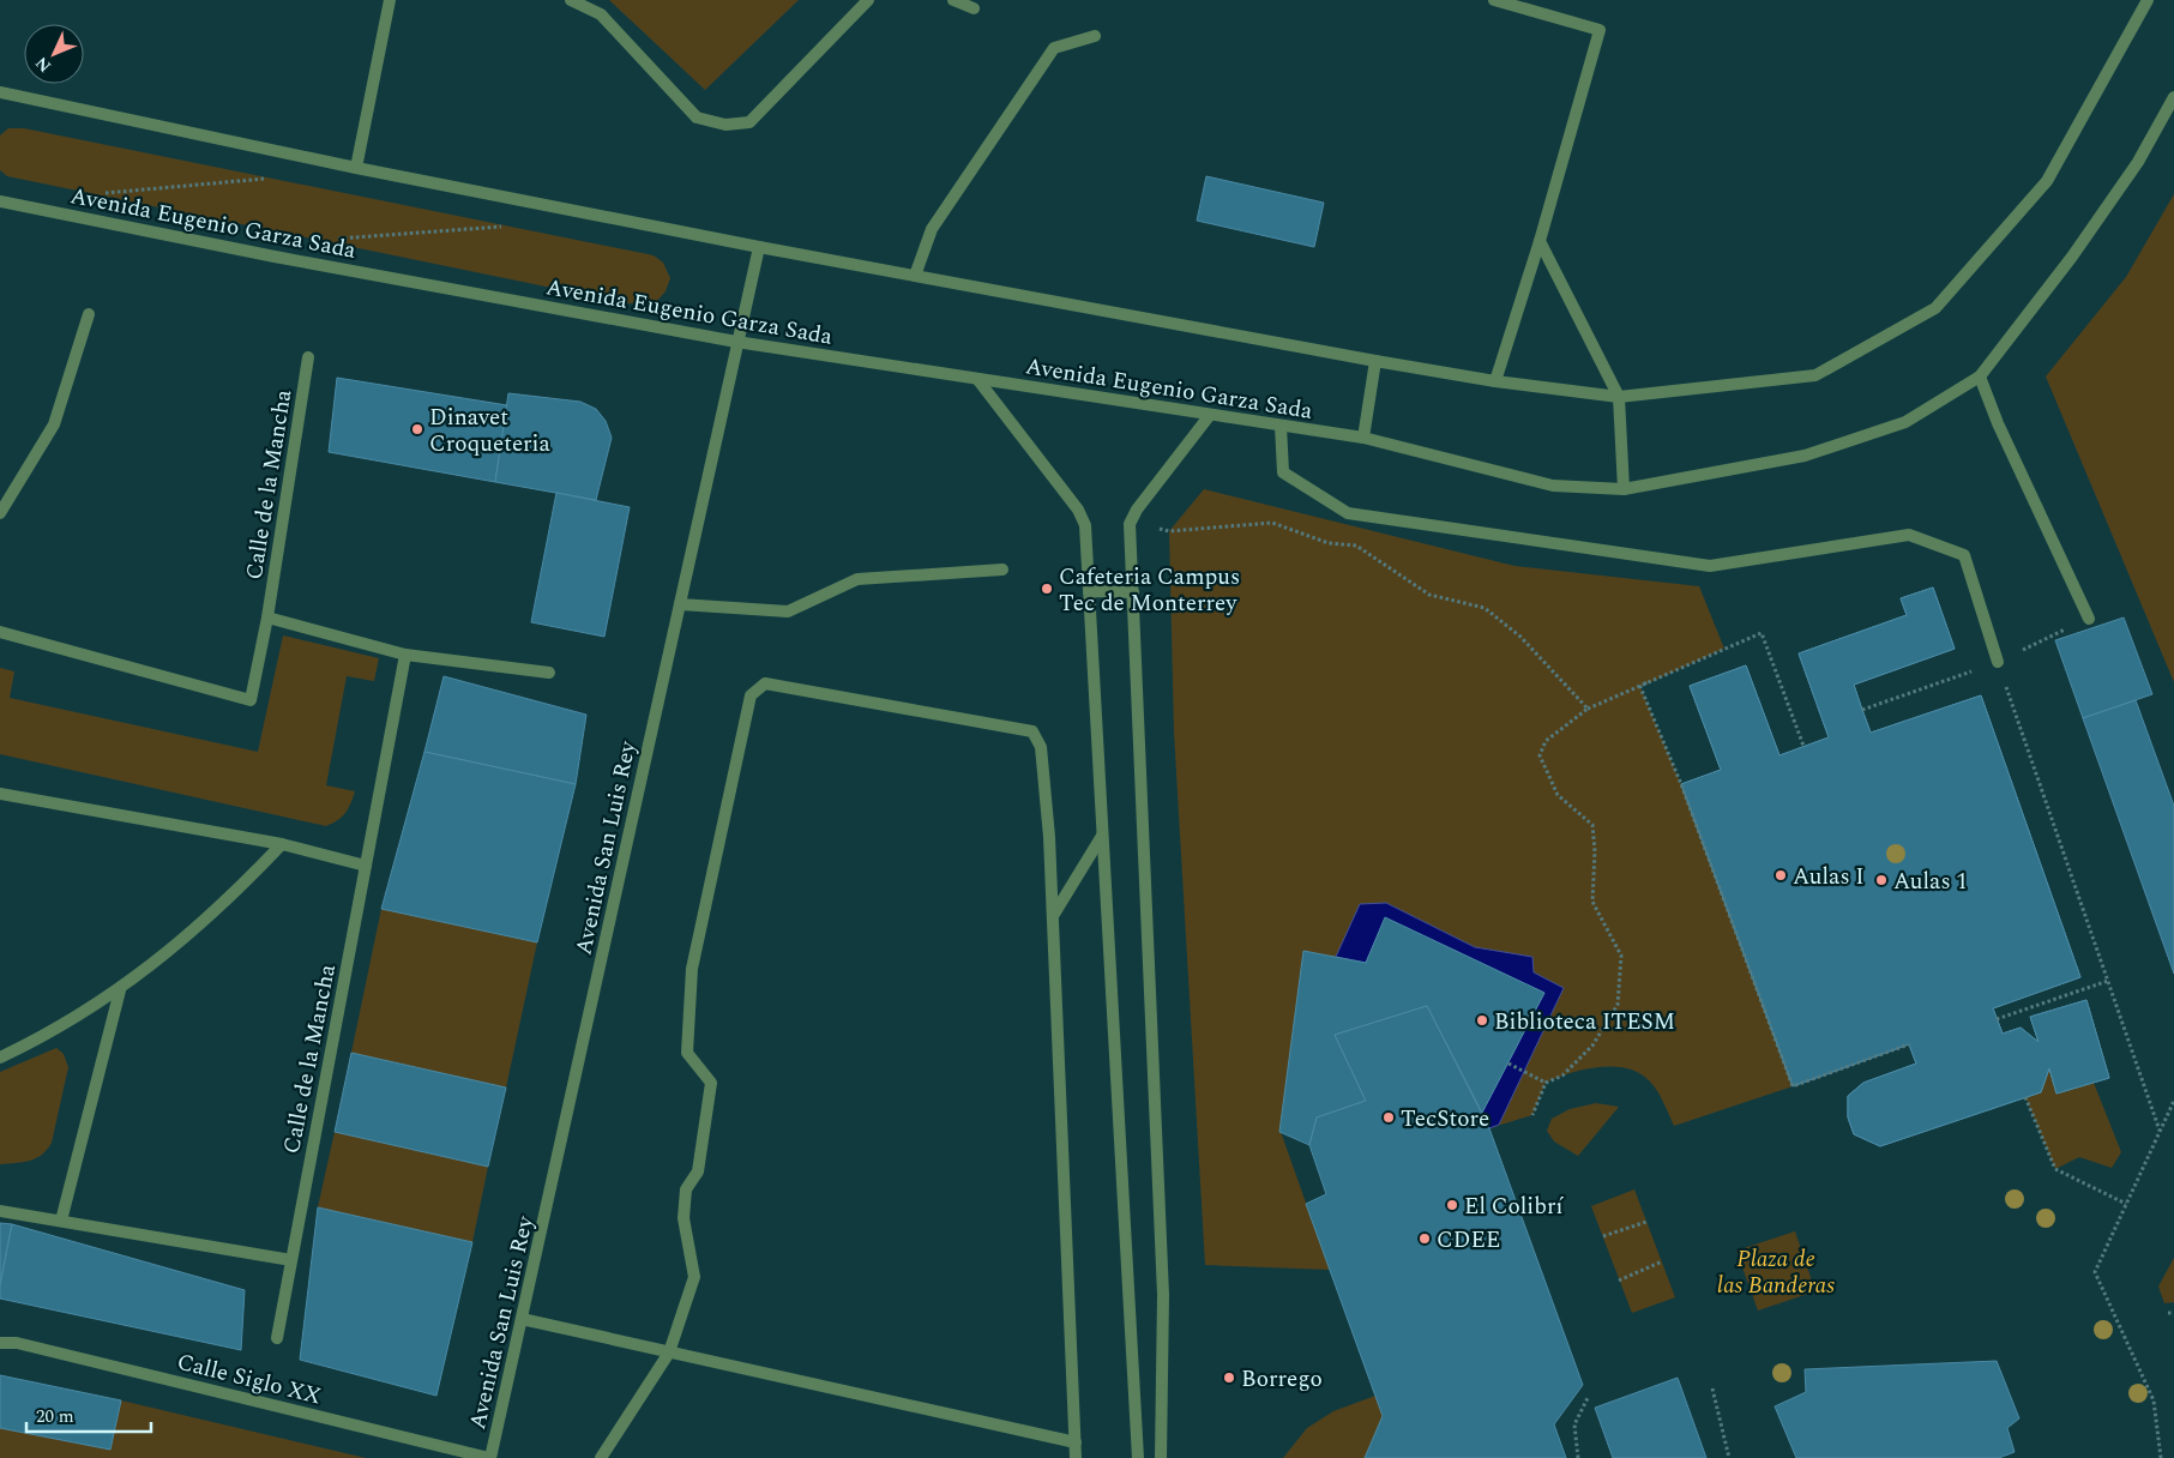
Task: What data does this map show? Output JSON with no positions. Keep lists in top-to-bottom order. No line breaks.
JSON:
{"streets":{"street":["Avenida Eugenio Garza Sada","Calle de la Mancha","Avenida San Luis Rey","Calle Siglo XX"]},"crossings":[["Avenida Eugenio Garza Sada","Avenida San Luis Rey"],["Avenida San Luis Rey","Calle Siglo XX"]],"parks":["Plaza de las Banderas"],"places":["Dinavet Croqueteria","Cafeteria Campus Tec de Monterrey","Aulas I","Aulas 1","Biblioteca ITESM","TecStore","El Colibrí","CDEE","Borrego"],"scale_bar":"20 m","north":"bottom left"}
